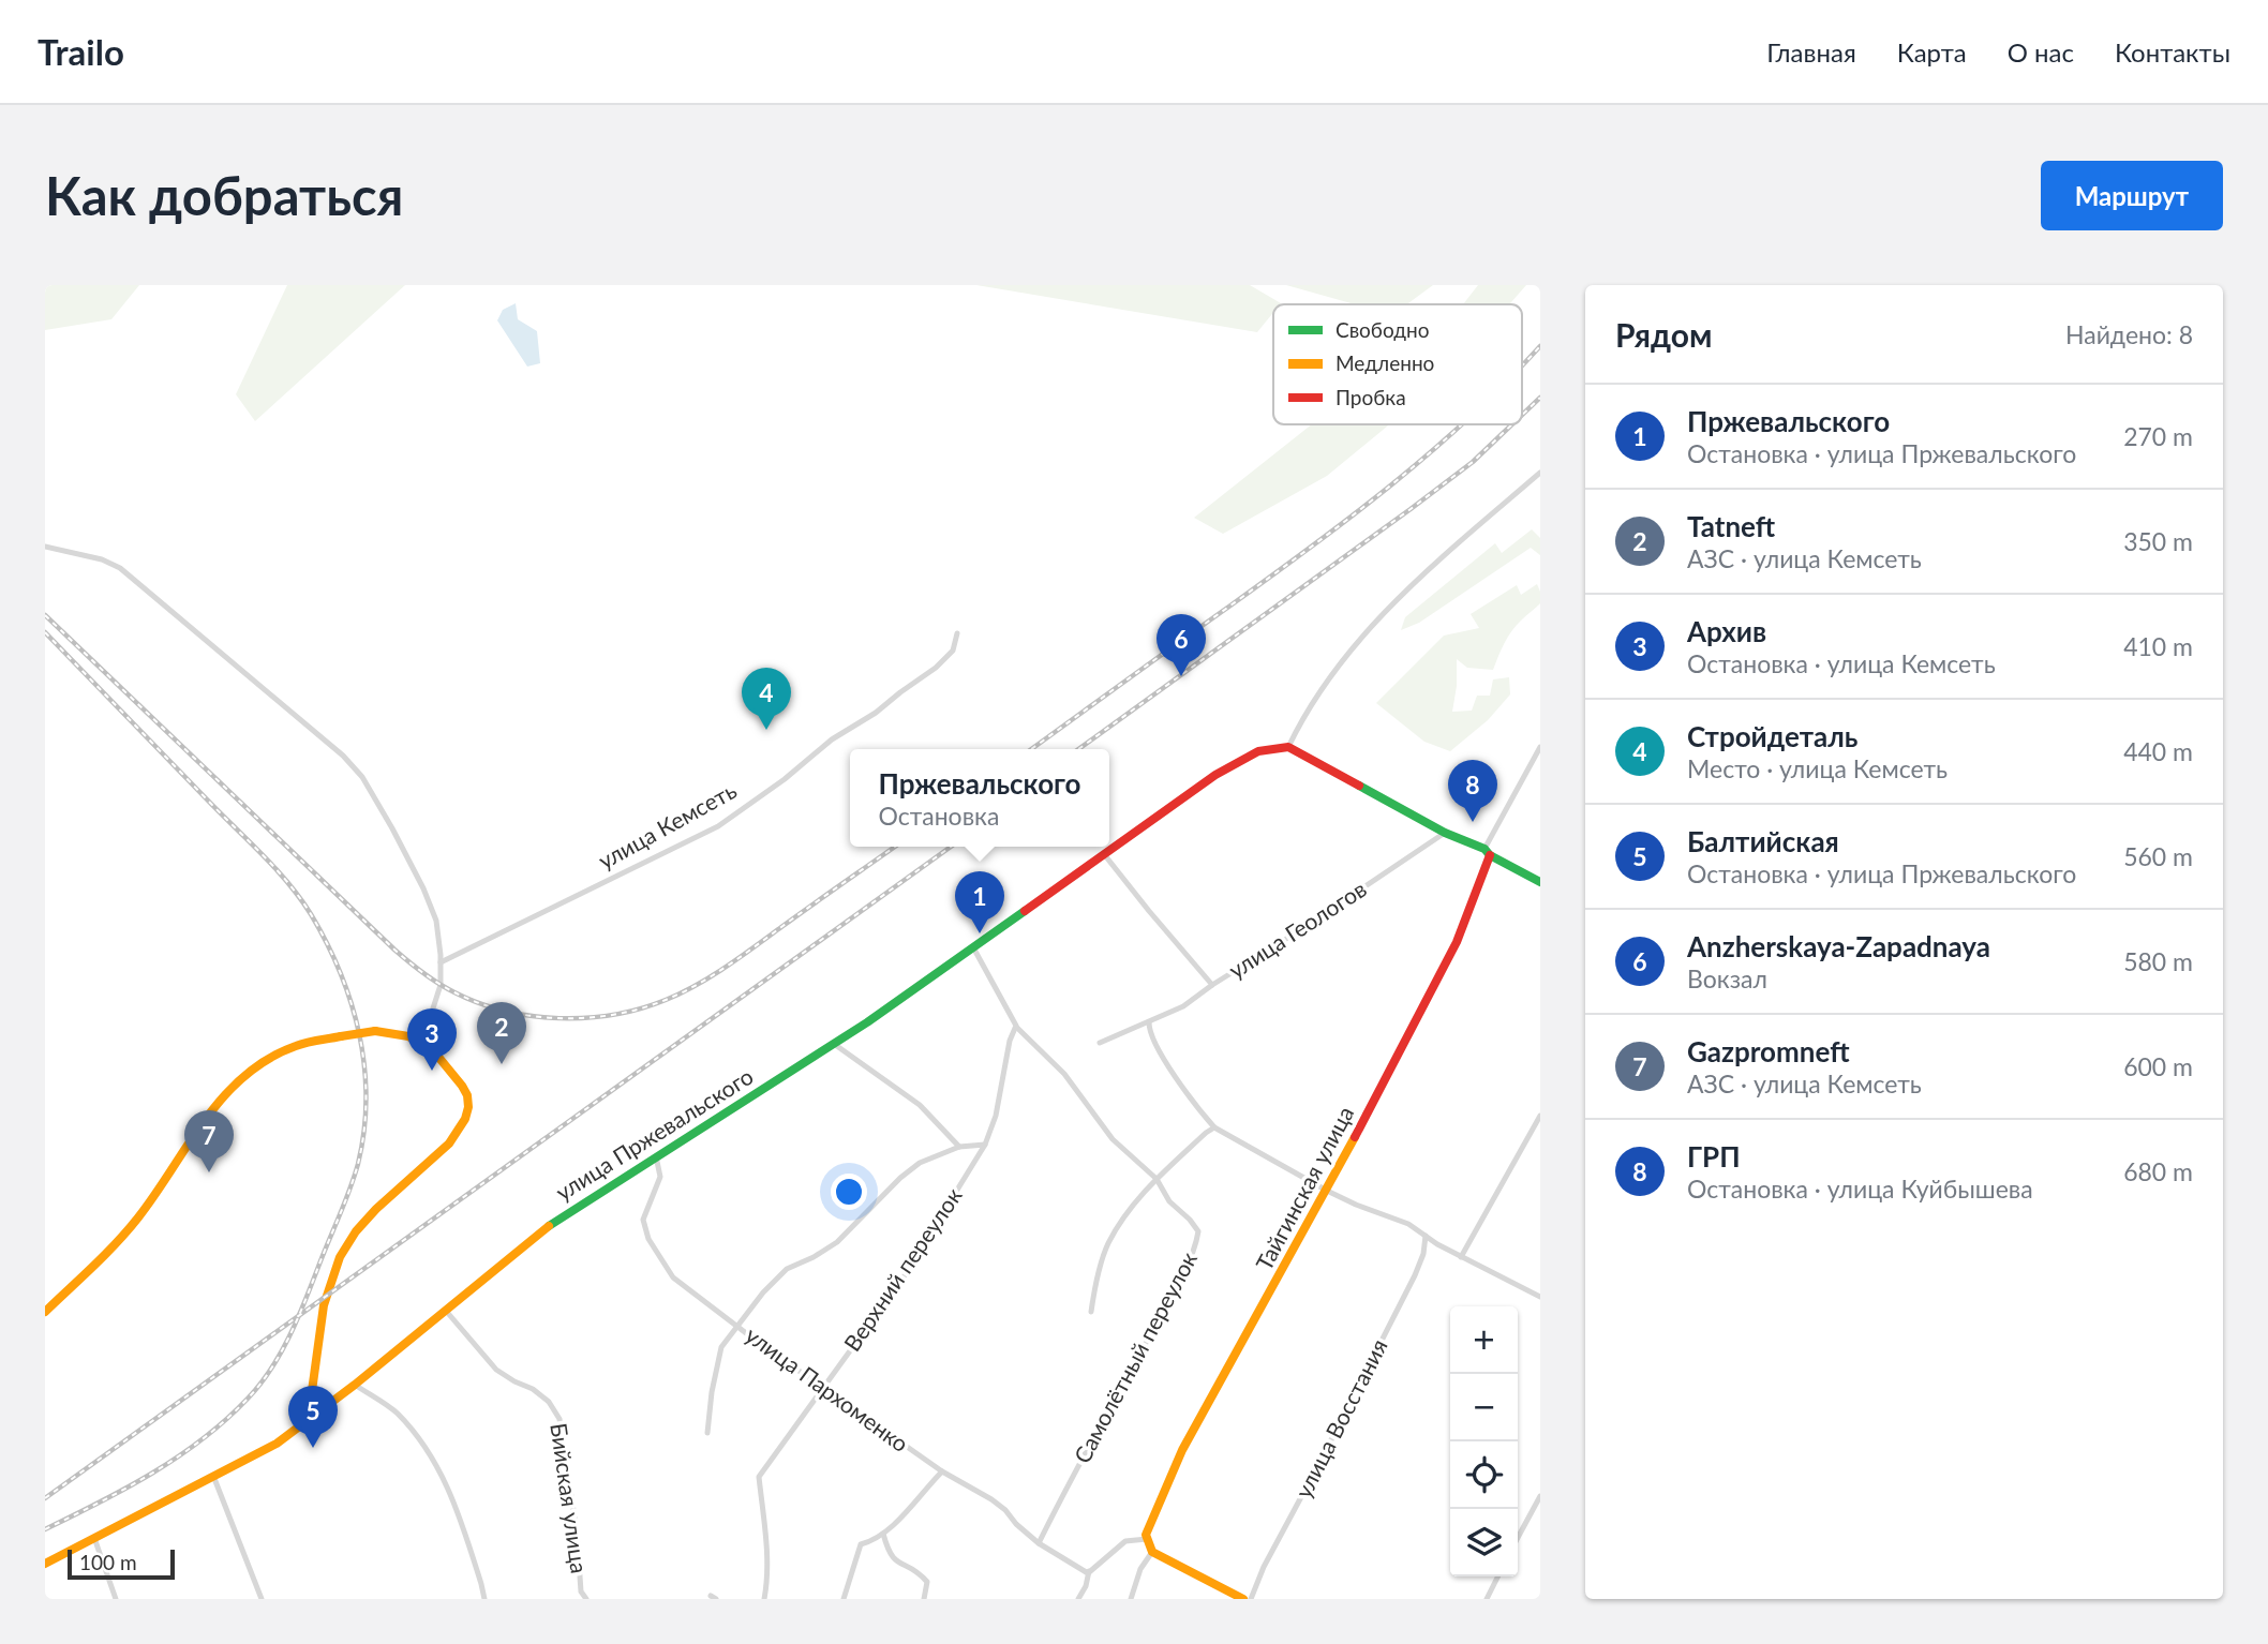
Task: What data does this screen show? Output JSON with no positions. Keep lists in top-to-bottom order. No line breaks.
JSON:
{"streets":{"street":["улица Кемсеть","улица Геологов","улица Пржевальского","Тайгинская улица","Верхний переулок","Самолётный переулок","улица Пархоменко","улица Восстания","Бийская улица"]},"crossings":[["улица Пржевальского","Самолётный переулок"],["улица Пржевальского","улица Пархоменко"],["улица Пржевальского","Бийская улица"],["Верхний переулок","улица Пархоменко"],["Самолётный переулок","улица Пархоменко"]],"legend":["Свободно","Медленно","Пробка"],"scale_bar":"100 m","page":{"header":"Trailo","nav":["Главная","Карта","О нас","Контакты"],"buttons":"Маршрут","title":"Как добраться","heading":["Рядом","Найдено: 8"],"list":[{"mark":"1","name":"Пржевальского","note":"Остановка · улица Пржевальского","value":"270 m"},{"mark":"2","name":"Tatneft","note":"АЗС · улица Кемсеть","value":"350 m"},{"mark":"3","name":"Архив","note":"Остановка · улица Кемсеть","value":"410 m"},{"mark":"4","name":"Стройдеталь","note":"Место · улица Кемсеть","value":"440 m"},{"mark":"5","name":"Балтийская","note":"Остановка · улица Пржевальского","value":"560 m"},{"mark":"6","name":"Anzherskaya-Zapadnaya","note":"Вокзал","value":"580 m"},{"mark":"7","name":"Gazpromneft","note":"АЗС · улица Кемсеть","value":"600 m"},{"mark":"8","name":"ГРП","note":"Остановка · улица Куйбышева","value":"680 m"}],"pins":["6","4","8","1","2","3","7","5"],"popup":["Пржевальского","Остановка"],"map_buttons":["+","−"],"scale":"100 m"}}
